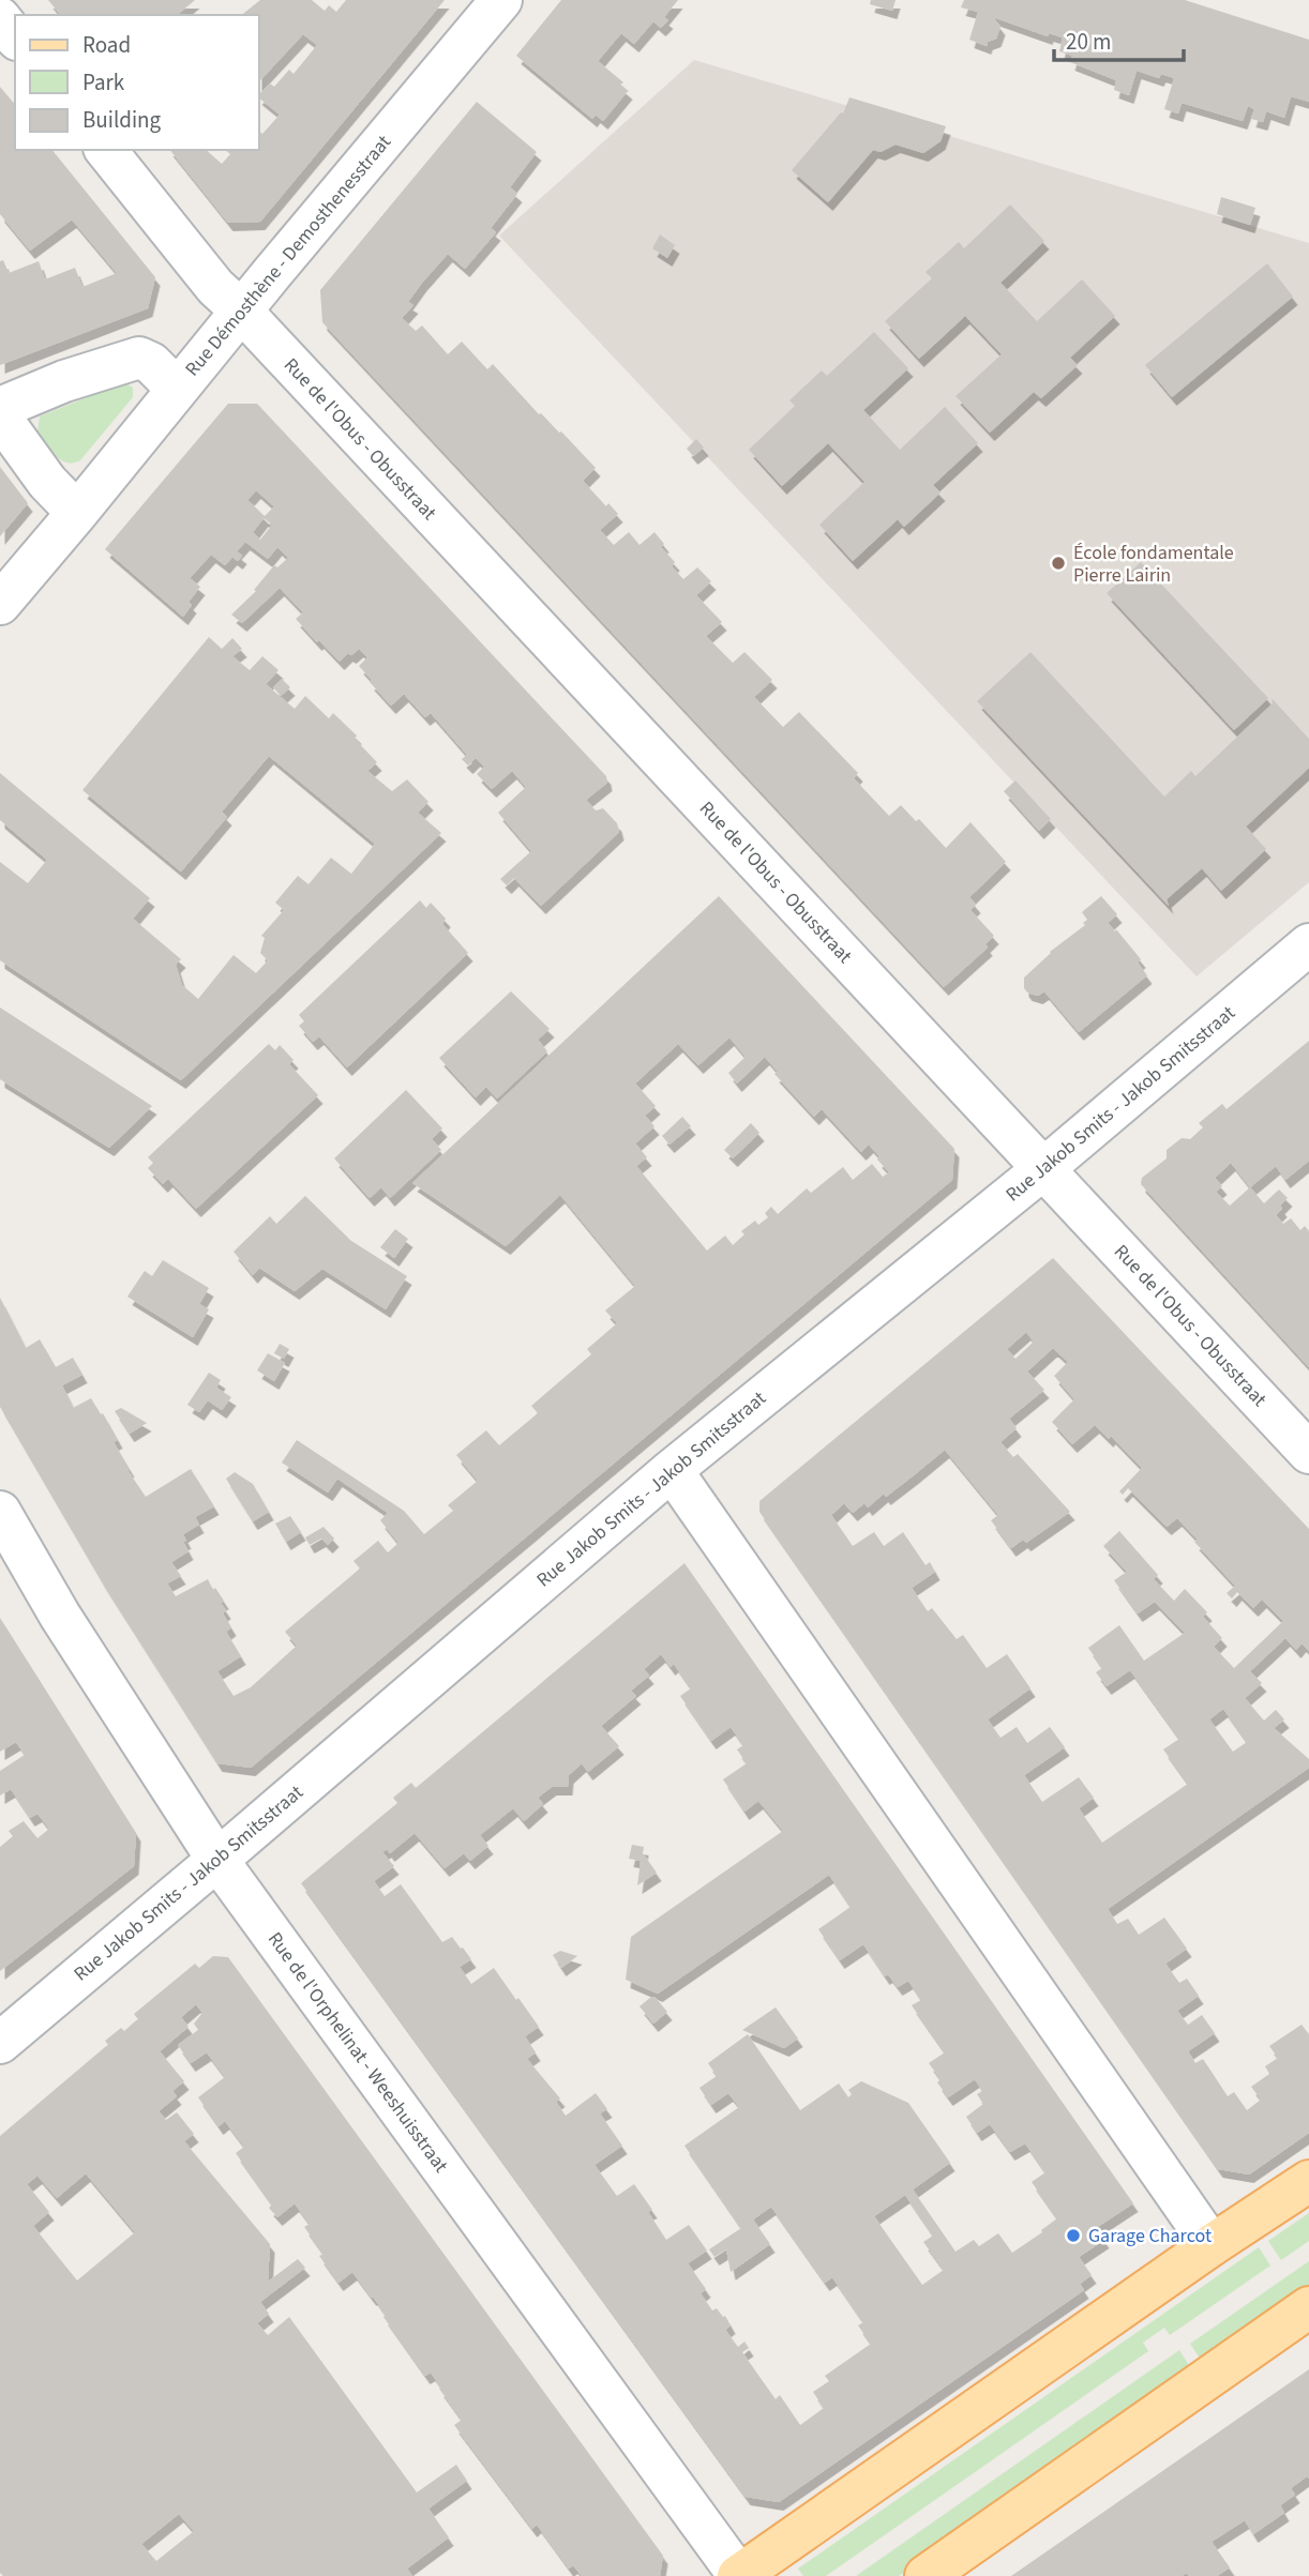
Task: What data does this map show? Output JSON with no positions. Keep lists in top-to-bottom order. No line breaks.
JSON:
{"streets":{"street":["Rue Démosthène - Demosthenesstraat","Rue de l'Obus - Obusstraat","Rue Jakob Smits - Jakob Smitsstraat","Rue de l'Orphelinat - Weeshuisstraat"]},"crossings":[["Rue Démosthène - Demosthenesstraat","Rue de l'Obus - Obusstraat"],["Rue de l'Obus - Obusstraat","Rue Jakob Smits - Jakob Smitsstraat"],["Rue Jakob Smits - Jakob Smitsstraat","Rue de l'Orphelinat - Weeshuisstraat"]],"places":["École fondamentale Pierre Lairin","Garage Charcot"],"legend":["Road","Park","Building"],"scale_bar":"20 m"}
